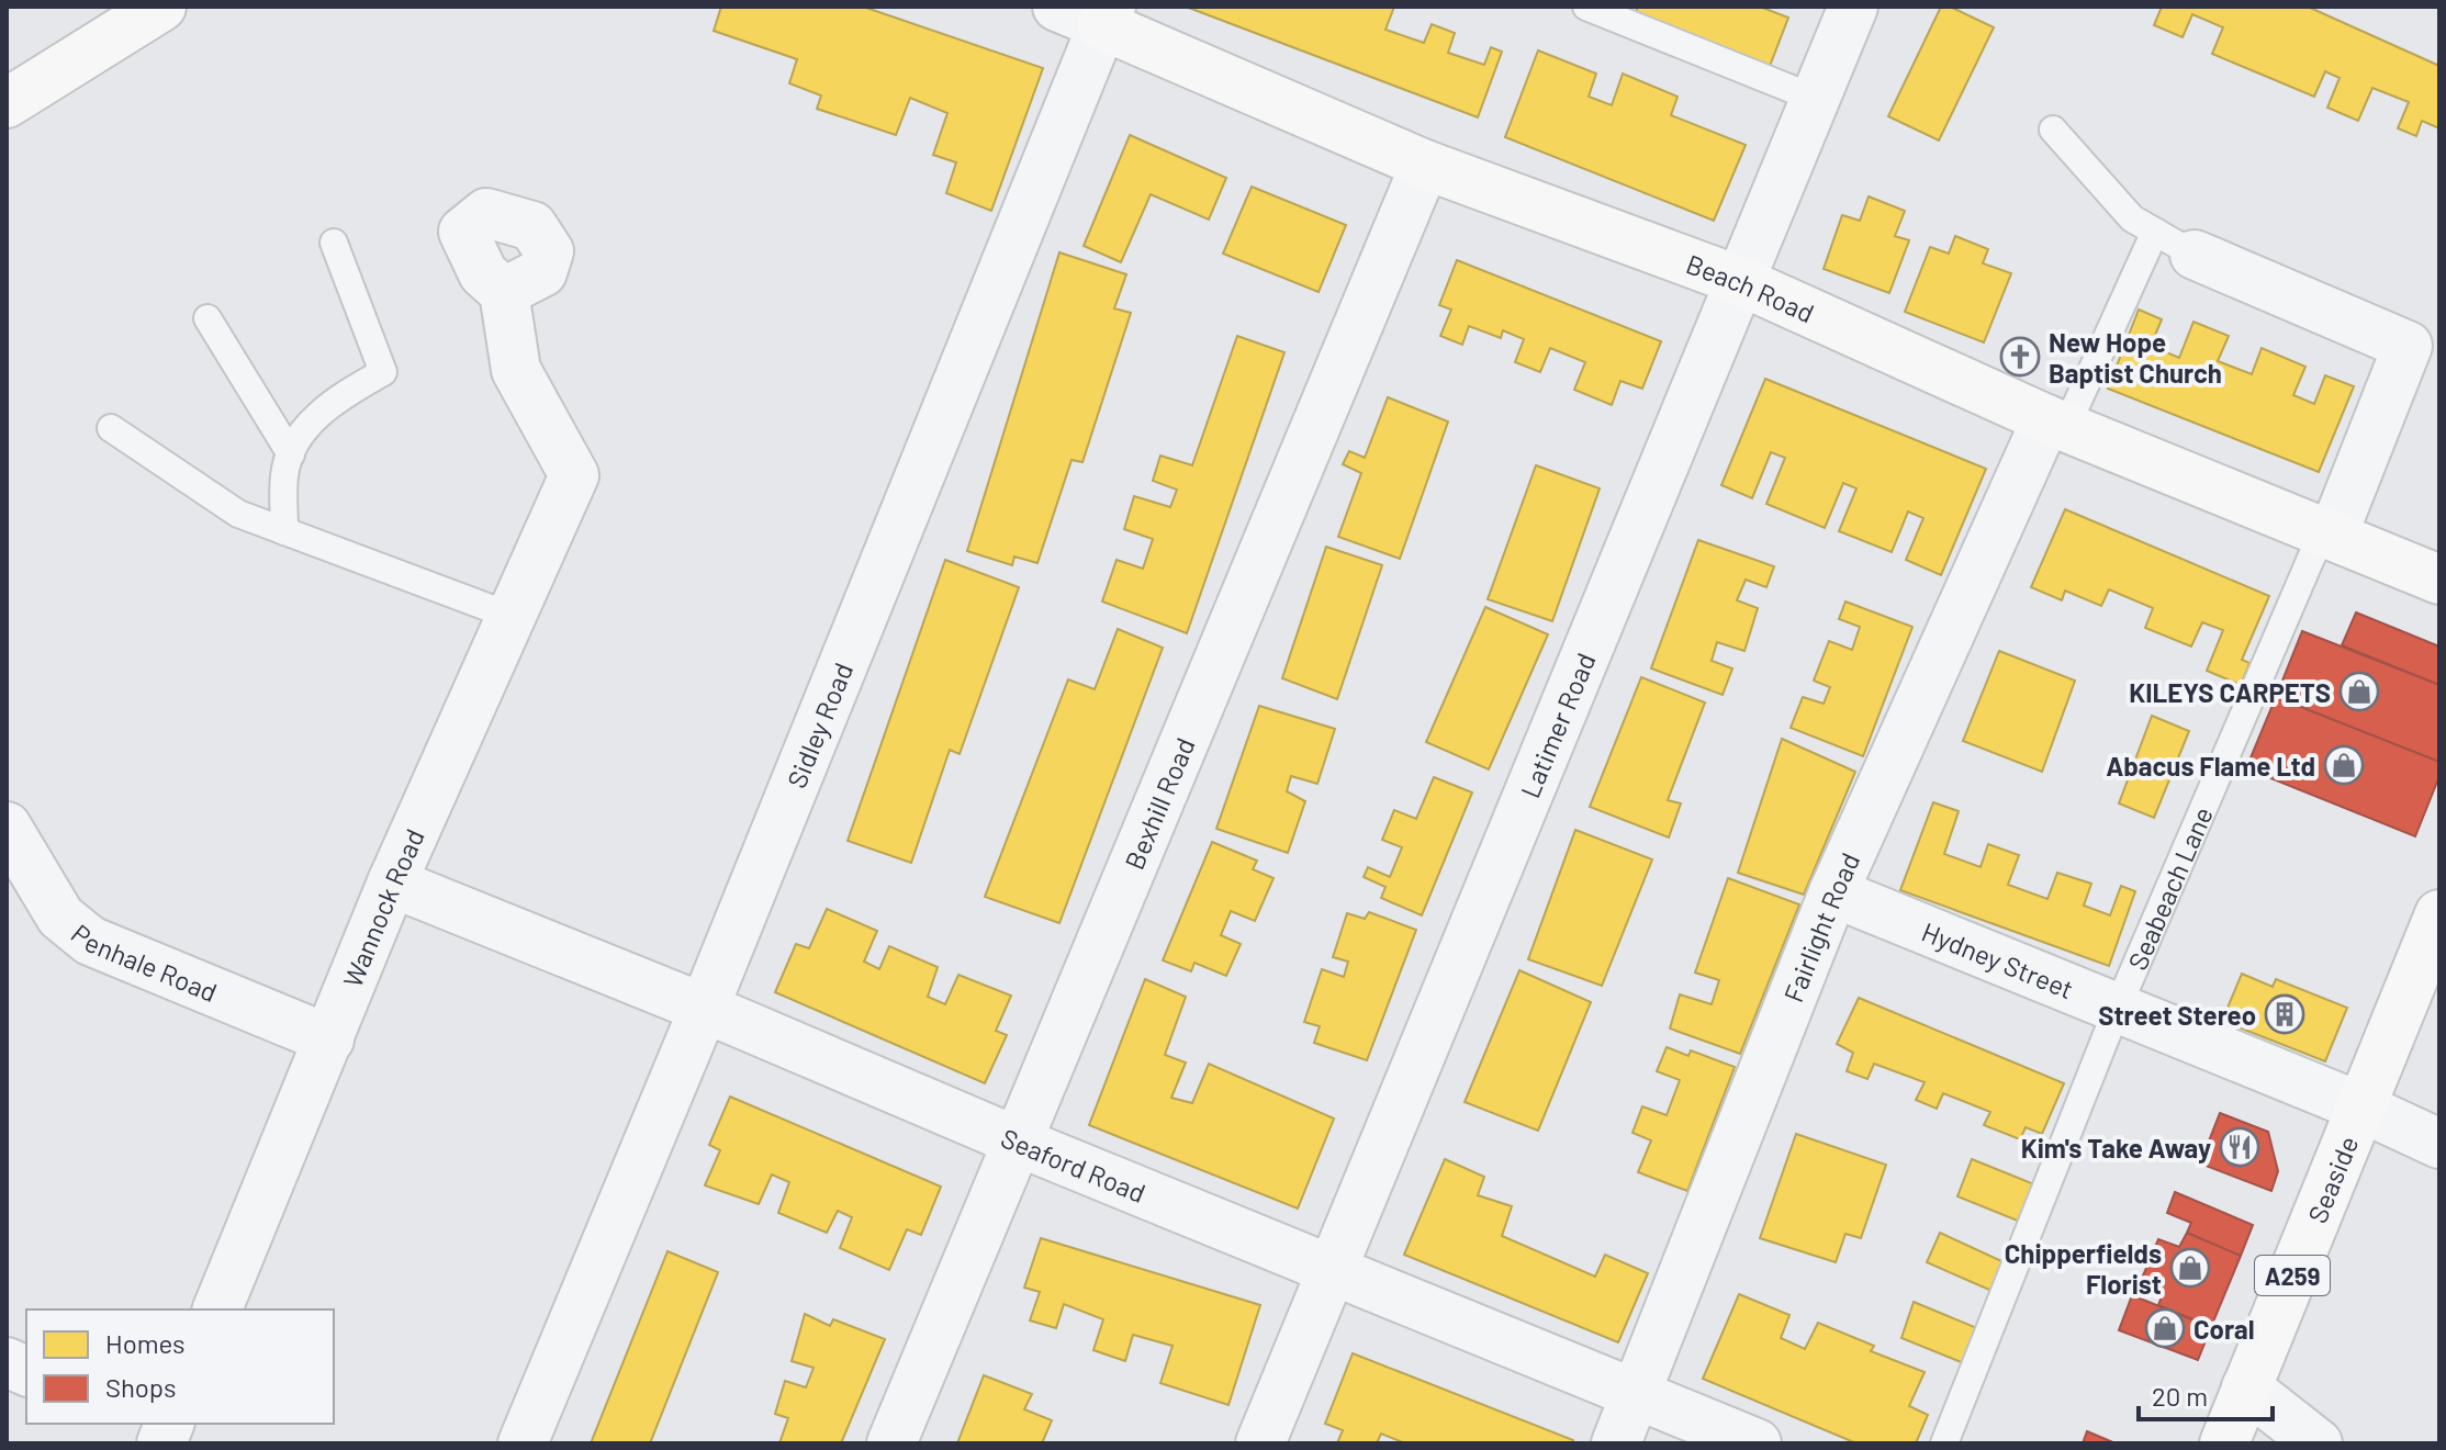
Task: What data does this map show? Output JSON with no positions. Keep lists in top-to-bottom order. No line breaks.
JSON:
{"streets":{"main road":["Beach Road","Seaside","A259"],"street":["Sidley Road","Latimer Road","Bexhill Road","Wannock Road","Fairlight Road","Penhale Road","Hydney Street","Seaford Road"],"lane":["Seabeach Lane"]},"crossings":[["Beach Road","Sidley Road"],["Beach Road","Latimer Road"],["Beach Road","Bexhill Road"],["Beach Road","Seabeach Lane"],["Beach Road","Fairlight Road"],["Sidley Road","Seaford Road"],["Latimer Road","Seaford Road"],["Bexhill Road","Seaford Road"],["Seabeach Lane","Hydney Street"],["Wannock Road","Penhale Road"],["Wannock Road","Seaford Road"],["Fairlight Road","Hydney Street"],["Fairlight Road","Seaford Road"],["Hydney Street","Seaside"]],"places":{"church":["New Hope Baptist Church"],"shop":["KILEYS CARPETS","Abacus Flame Ltd","Chipperfields Florist","Coral"],"building":["Street Stereo"],"restaurant":["Kim's Take Away"]},"legend":["Homes","Shops"],"scale_bar":"20 m"}
